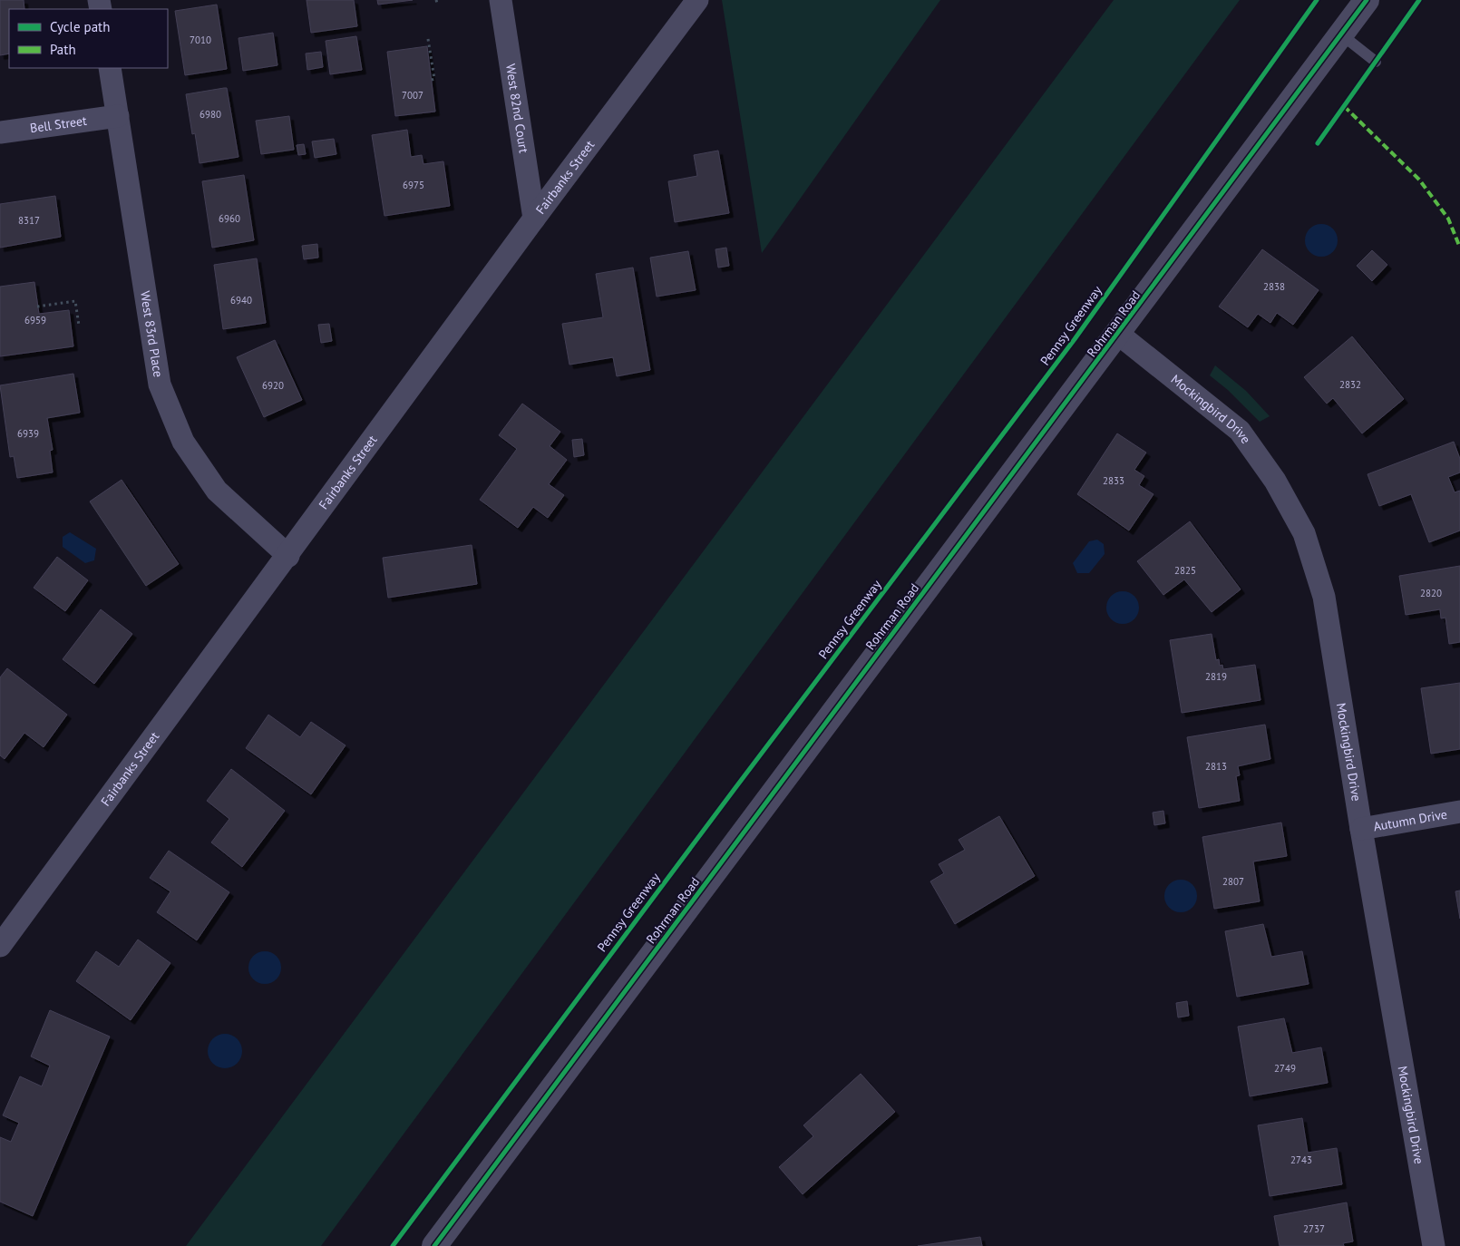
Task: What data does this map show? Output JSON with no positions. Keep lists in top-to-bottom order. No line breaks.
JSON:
{"streets":{"street":["West 82nd Court","Bell Street","Fairbanks Street","Rohrman Road","West 83rd Place","Mockingbird Drive","Autumn Drive"],"cycle path":["Pennsy Greenway"]},"crossings":[["West 82nd Court","Fairbanks Street"],["Bell Street","West 83rd Place"],["Fairbanks Street","West 83rd Place"],["Rohrman Road","Mockingbird Drive"],["Mockingbird Drive","Autumn Drive"]],"house_numbers":["7010","7007","6980","6975","6960","8317","2838","6940","6959","2832","6920","6939","2833","2825","2820","2819","2813","2807","2749","2743","2737"],"legend":["Cycle path","Path"]}
